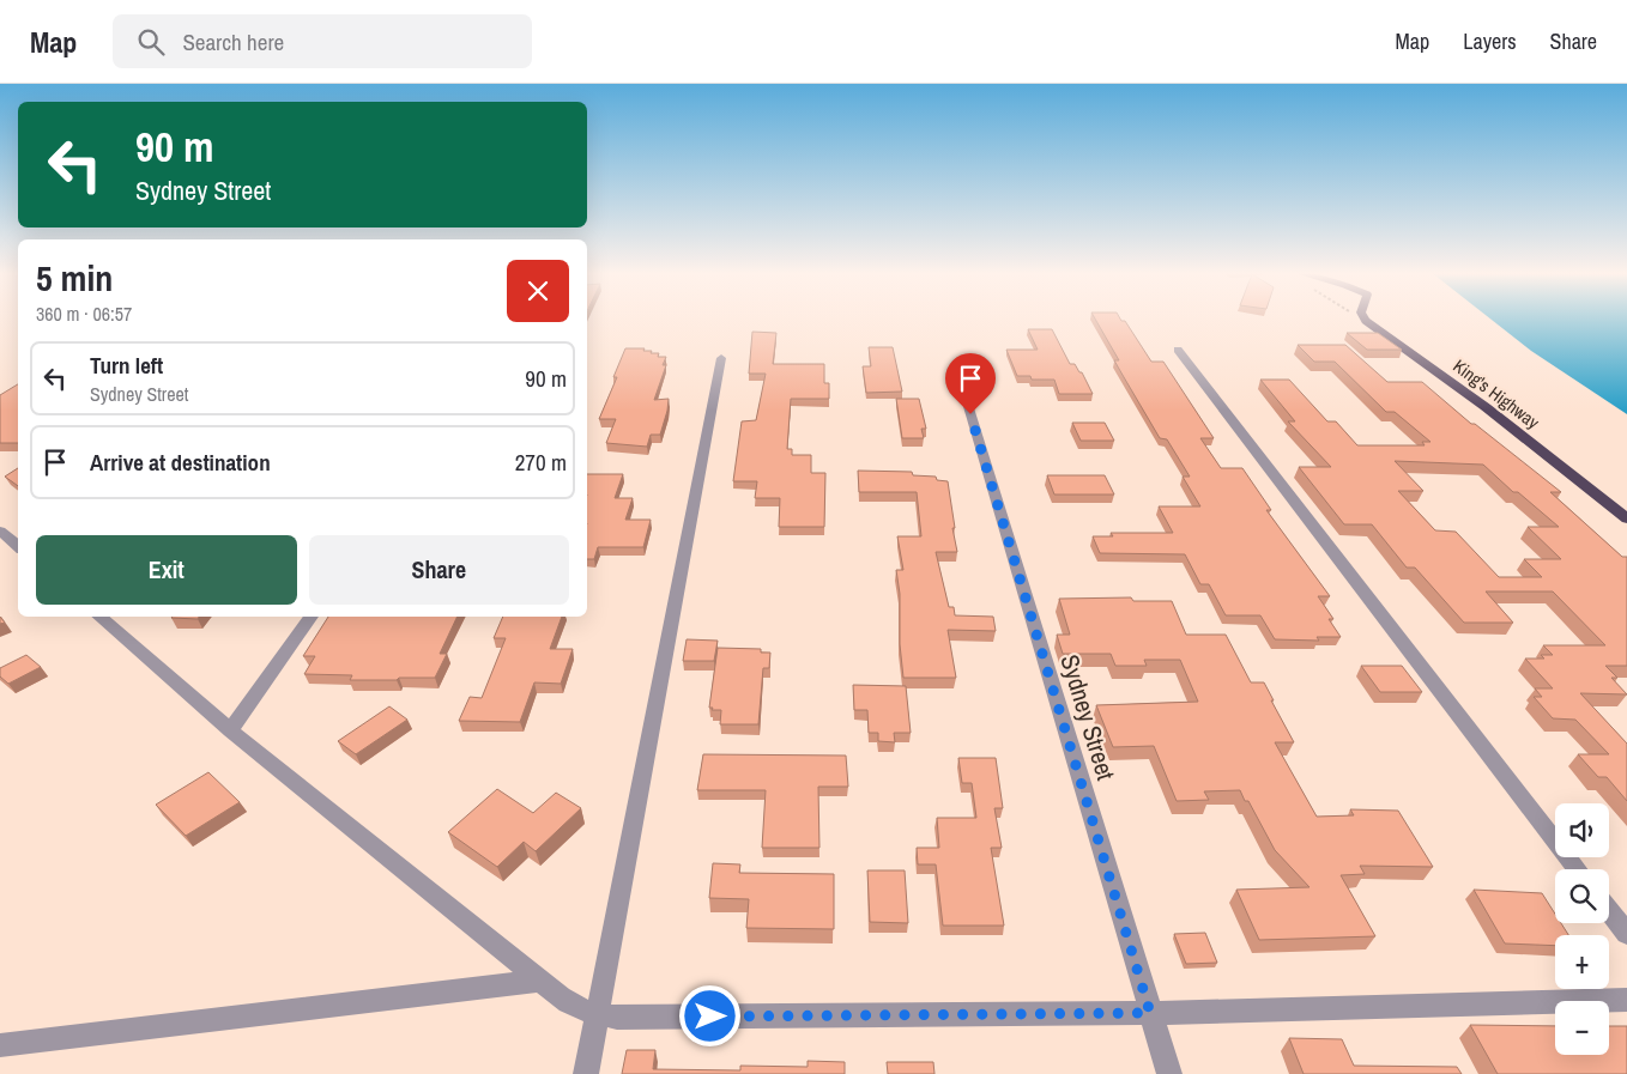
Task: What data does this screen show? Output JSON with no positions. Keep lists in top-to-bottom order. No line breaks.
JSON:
{"streets":{"highway":["King's Highway"],"street":["Sydney Street"]},"page":{"header":"Map","search":"Search here","nav":["Map","Layers","Share"],"turn":["90 m","Sydney Street"],"heading":["5 min","360 m · 06:57"],"list":[{"name":"Turn left","note":"Sydney Street","value":"90 m"},{"name":"Arrive at destination","value":"270 m"}],"buttons":["Exit","Share"],"map_buttons":["+","−"]}}
